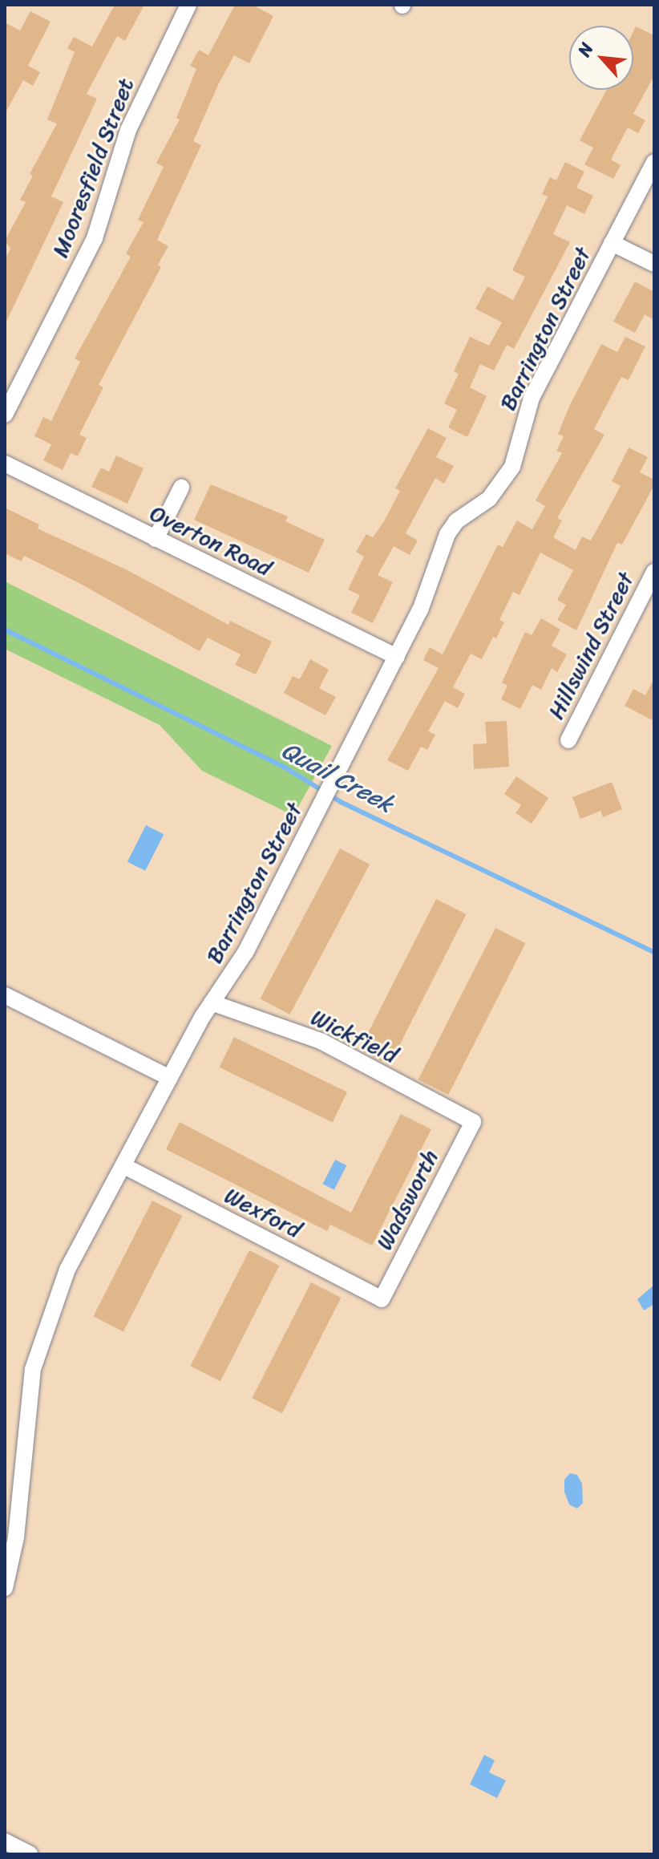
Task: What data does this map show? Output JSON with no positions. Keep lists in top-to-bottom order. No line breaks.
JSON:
{"streets":{"street":["Mooresfield Street","Barrington Street","Overton Road","Hillswind Street","Wickfield","Wadsworth","Wexford"]},"crossings":[["Barrington Street","Overton Road"],["Barrington Street","Wickfield"],["Barrington Street","Wexford"],["Wickfield","Wadsworth"],["Wadsworth","Wexford"]],"water":["Quail Creek"],"north":"top left"}
